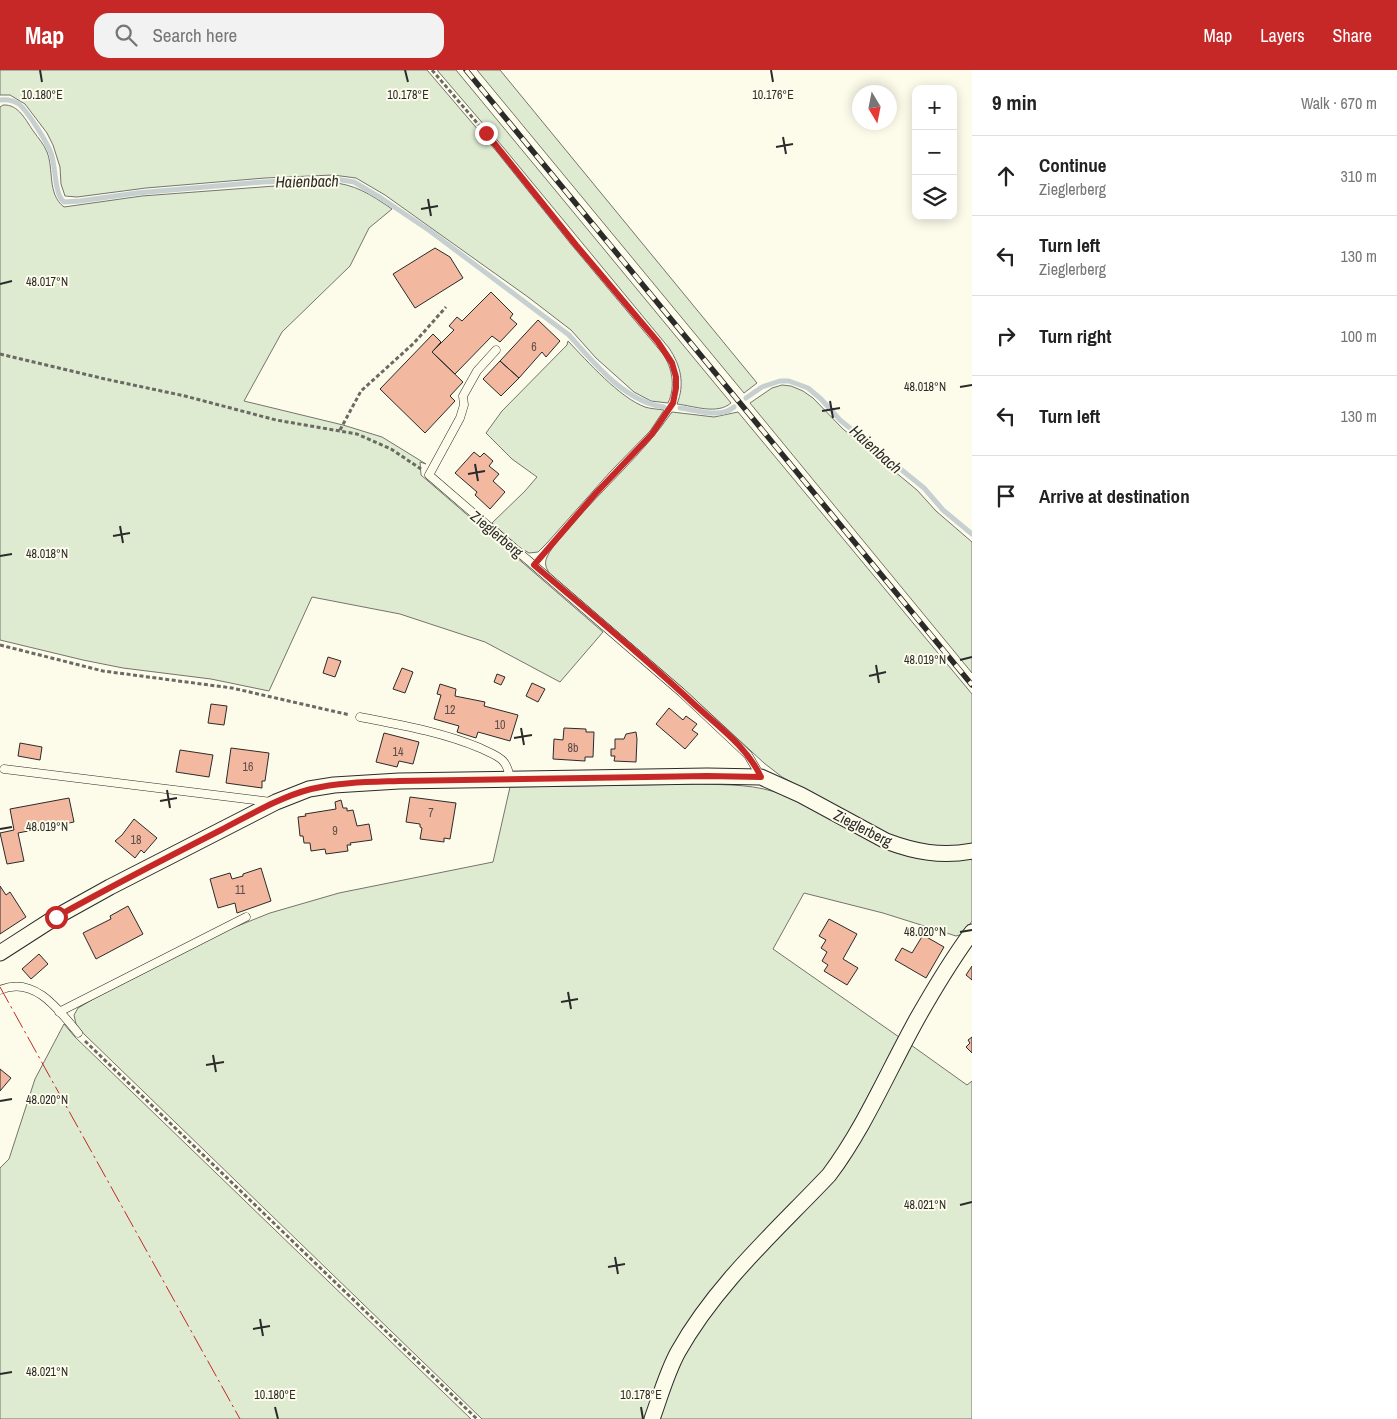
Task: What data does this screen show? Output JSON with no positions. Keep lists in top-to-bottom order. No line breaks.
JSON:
{"streets":{"street":["Zieglerberg"]},"water":["Haienbach"],"house_numbers":["6","12","10","8b","14","16","7","9","18","11"],"north":"bottom","page":{"header":"Map","search":"Search here","nav":["Map","Layers","Share"],"heading":["9 min","Walk · 670 m"],"map_buttons":["+","−"],"list":[["Continue","Zieglerberg","310 m"],["Turn left","Zieglerberg","130 m"],["Turn right","100 m"],["Turn left","130 m"],"Arrive at destination"]},"coordinates":["10.180°E","10.178°E","10.176°E","48.017°N","48.018°N","48.019°N","48.020°N","48.021°N"]}
